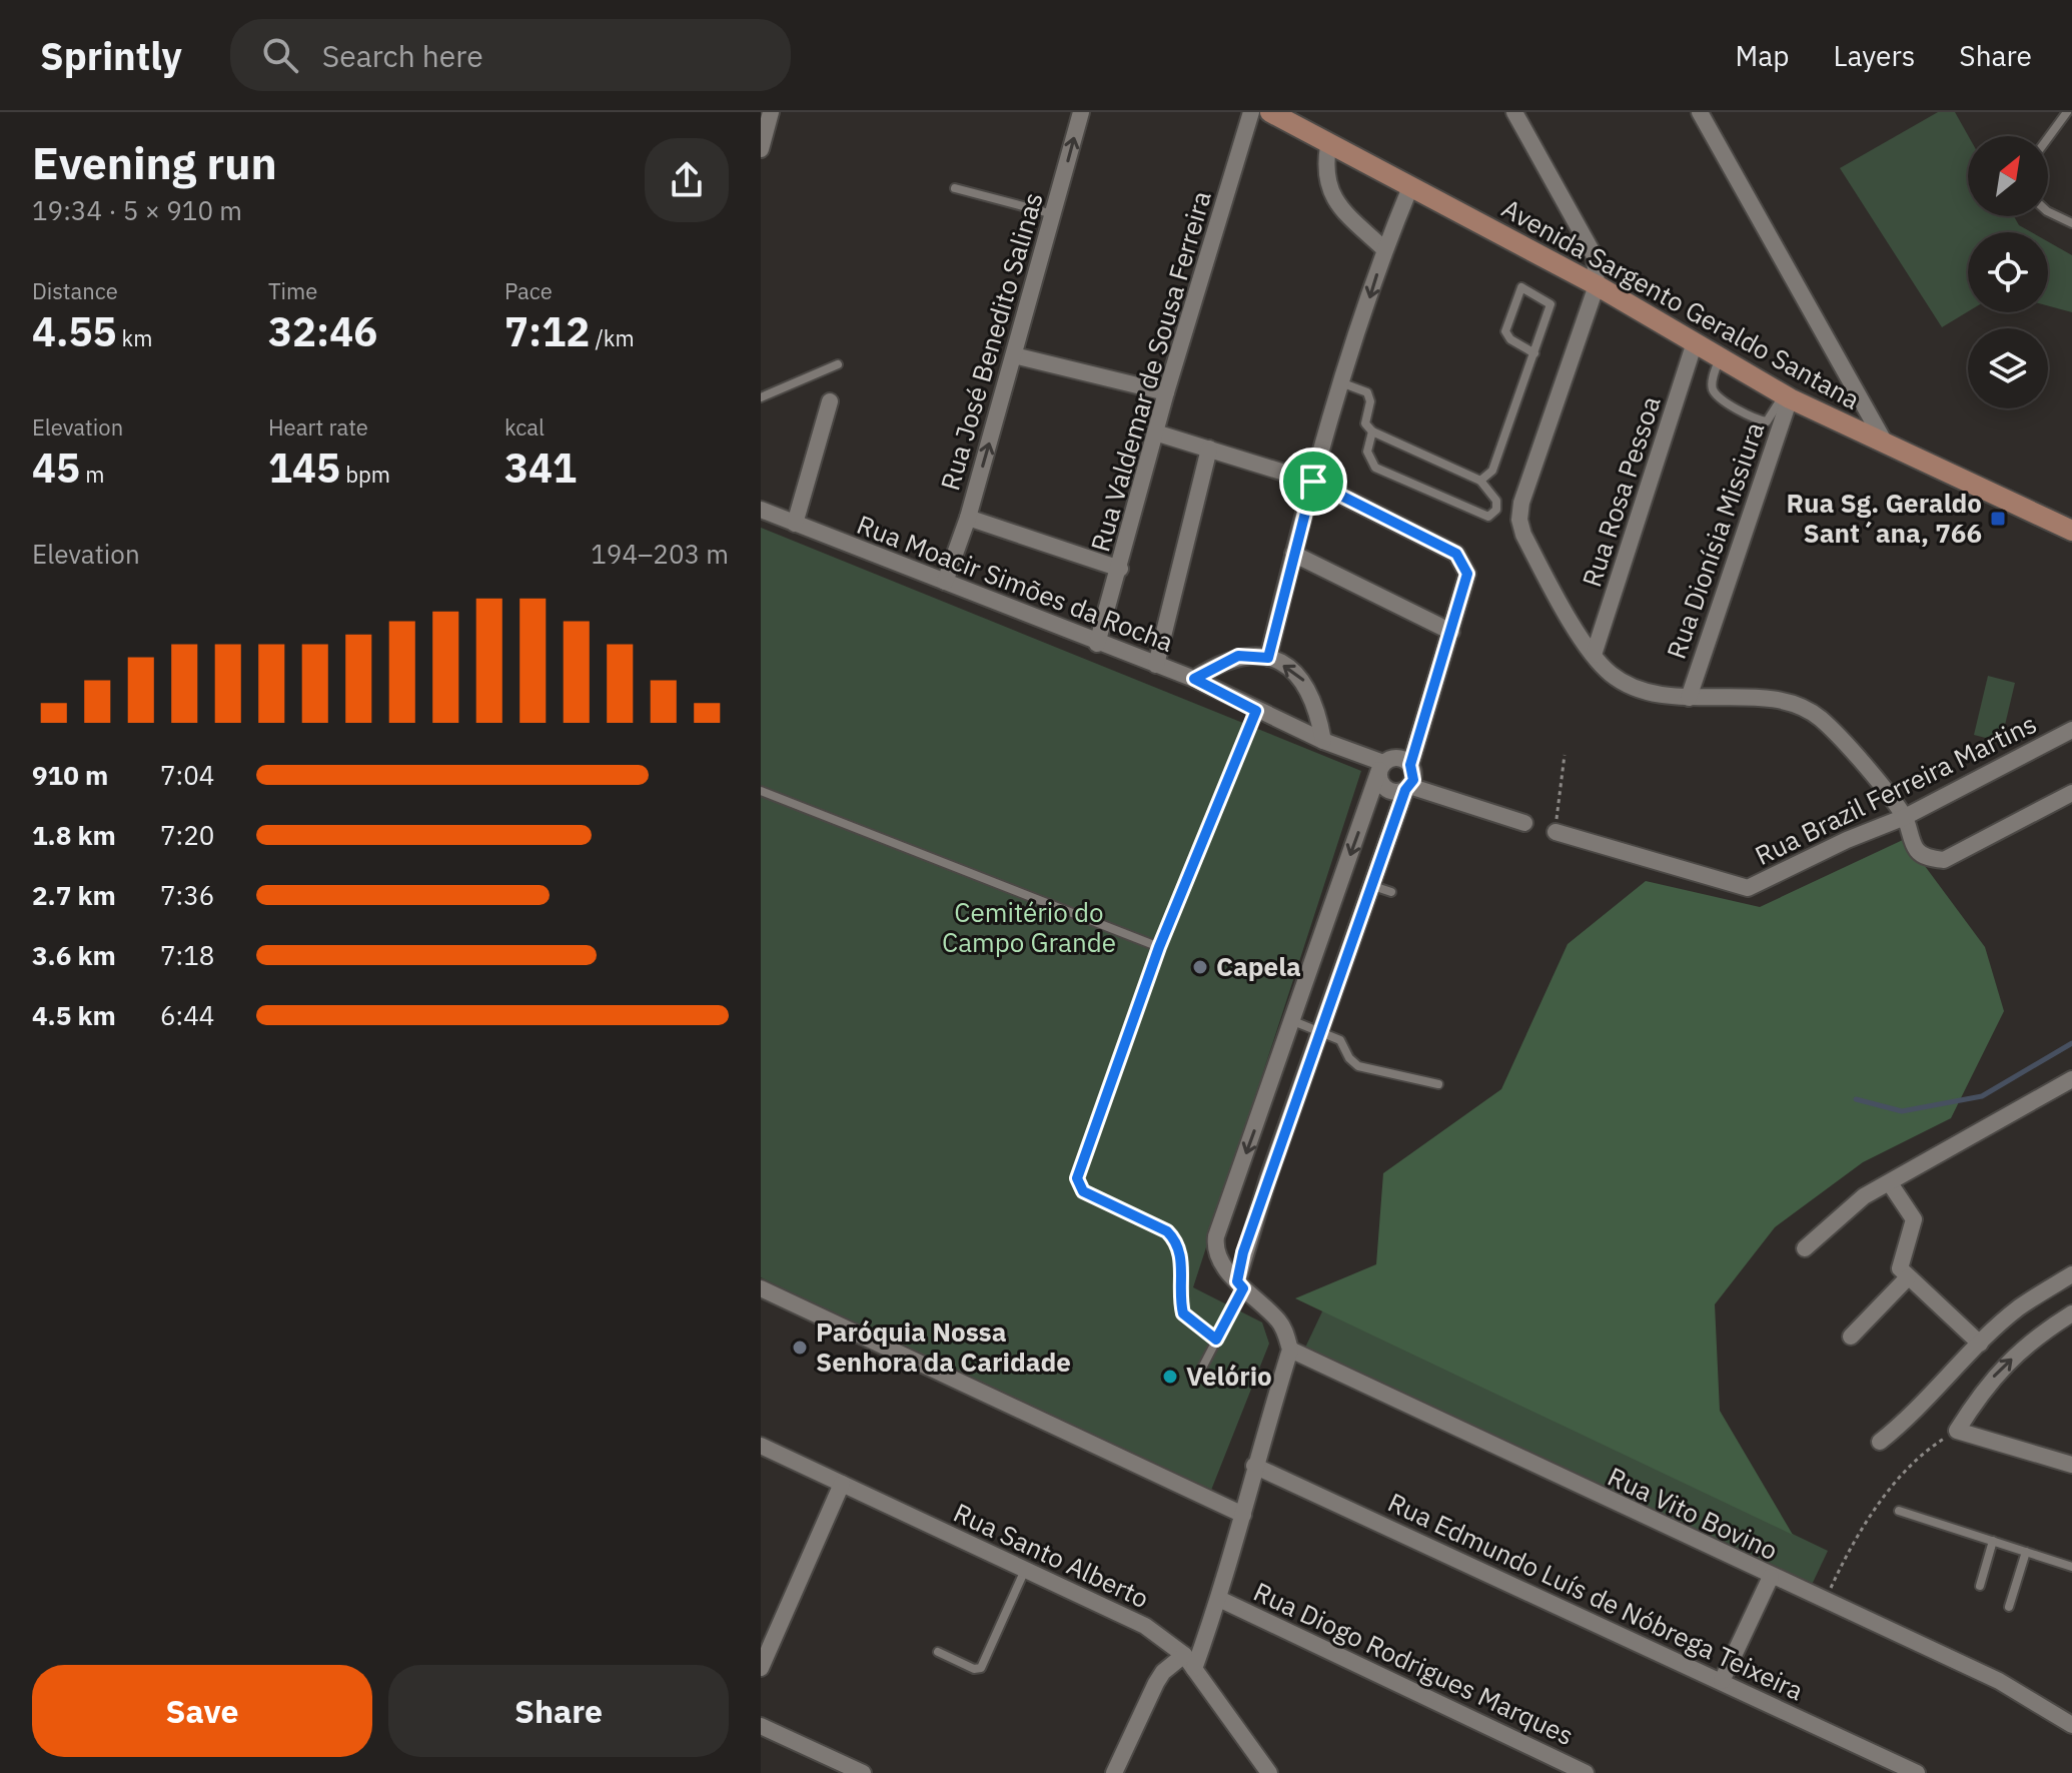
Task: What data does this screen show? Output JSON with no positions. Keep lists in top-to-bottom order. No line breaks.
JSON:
{"streets":{"street":["Avenida Sargento Geraldo Santana","Rua José Benedito Salinas","Rua Valdemar de Sousa Ferreira","Rua Rosa Pessoa","Rua Dionísia Missiura","Rua Moacir Simões da Rocha","Rua Brazil Ferreira Martins","Rua Vito Bovino","Rua Santo Alberto","Rua Edmundo Luís de Nóbrega Teixeira","Rua Diogo Rodrigues Marques"]},"crossings":[["Avenida Sargento Geraldo Santana","Rua Rosa Pessoa"],["Avenida Sargento Geraldo Santana","Rua Dionísia Missiura"],["Rua José Benedito Salinas","Rua Moacir Simões da Rocha"],["Rua Valdemar de Sousa Ferreira","Rua Moacir Simões da Rocha"]],"one_way":["Rua José Benedito Salinas"],"parks":["Cemitério do Campo Grande"],"places":{"transit":["Rua Sg. Geraldo Sant´ana, 766"],"other":["Capela","Paróquia Nossa Senhora da Caridade","Velório"]},"north":"top right","page":{"header":"Sprintly","search":"Search here","nav":["Map","Layers","Share"],"heading":["Evening run","19:34 · 5 × 910 m"],"stats":[["Distance","4.55 km"],["Time","32:46"],["Pace","7:12 /km"],["Elevation","45 m"],["Heart rate","145 bpm"],["kcal","341"]],"chart":["Elevation","194–203 m"],"list":[{"name":"910 m","note":"7:04"},{"name":"1.8 km","note":"7:20"},{"name":"2.7 km","note":"7:36"},{"name":"3.6 km","note":"7:18"},{"name":"4.5 km","note":"6:44"}],"buttons":["Save","Share"]}}
